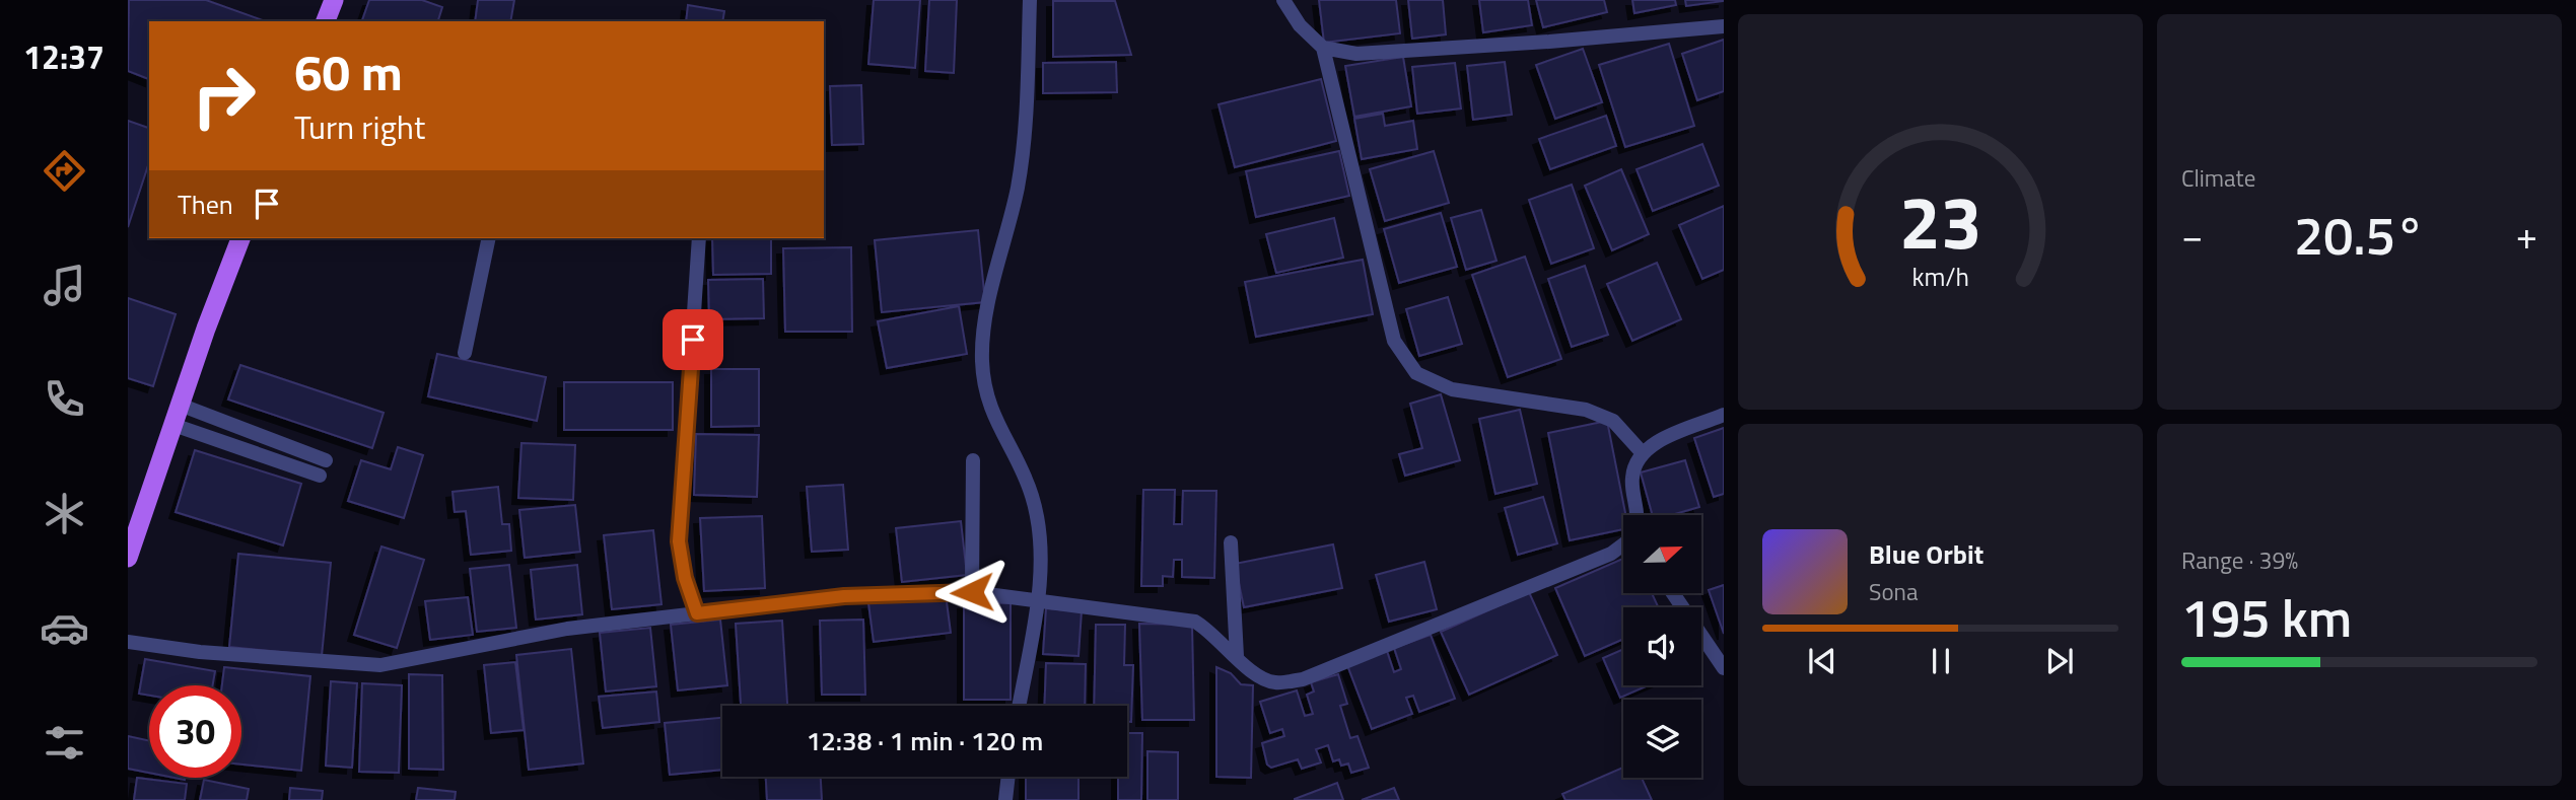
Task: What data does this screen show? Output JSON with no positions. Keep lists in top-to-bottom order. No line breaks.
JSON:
{"north":"right","page":{"tabs":"12:37","tile":["Climate",["Range · 39%","195 km"]],"turn":["60 m","Turn right"],"then":"Then","heat":["−","20.5°","+"],"song":["Blue Orbit","Sona"],"limit":"30","trip":"12:38 · 1 min · 120 m","gauge":["23","km/h"]}}
